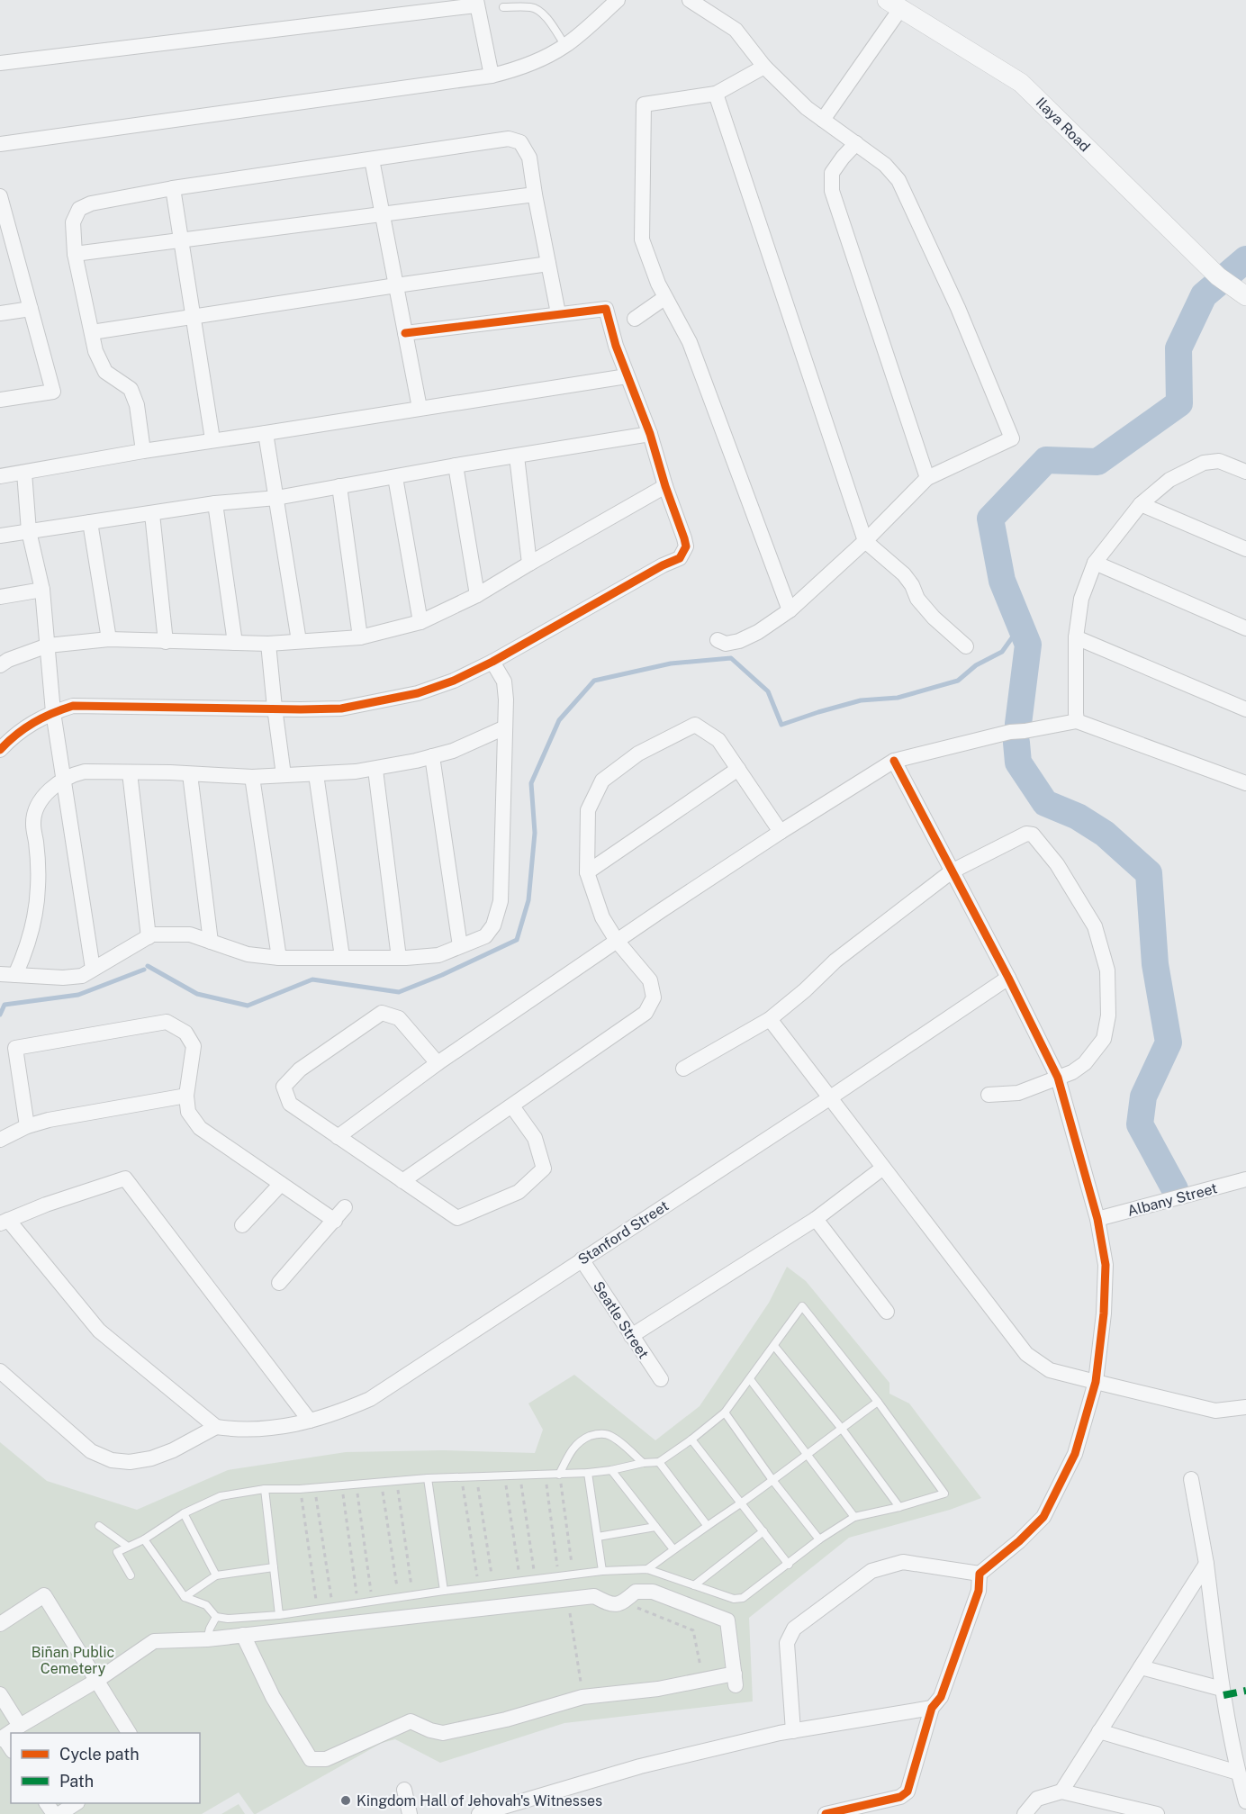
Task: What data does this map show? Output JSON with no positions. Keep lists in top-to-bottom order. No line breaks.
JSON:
{"streets":{"street":["Ilaya Road","Albany Street","Stanford Street","Seatle Street"]},"crossings":[["Stanford Street","Seatle Street"]],"parks":["Biñan Public Cemetery"],"places":["Kingdom Hall of Jehovah's Witnesses"],"legend":["Cycle path","Path"]}
